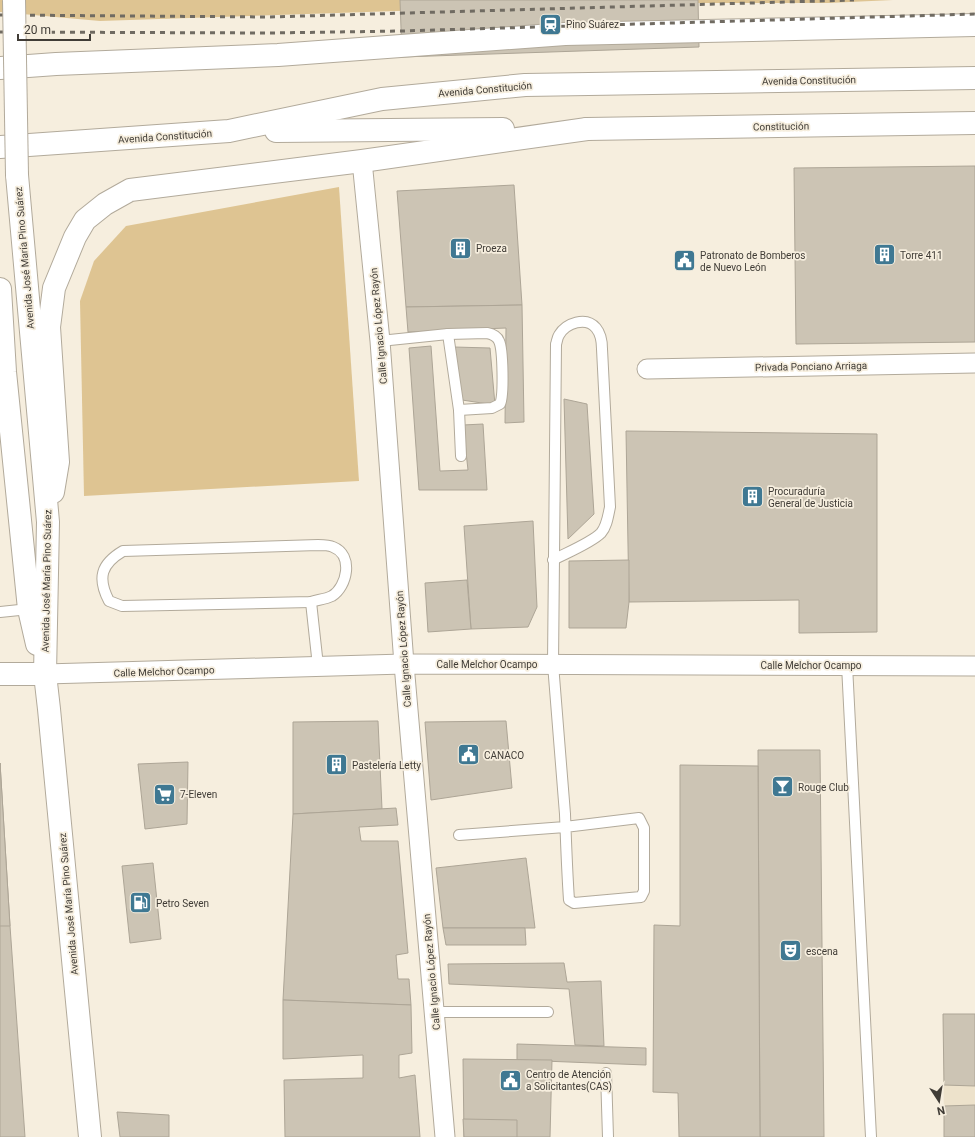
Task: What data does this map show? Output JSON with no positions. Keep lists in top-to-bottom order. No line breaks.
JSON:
{"streets":{"main road":["Avenida Constitución","Constitución","Avenida José María Pino Suárez","Calle Melchor Ocampo"],"street":["Calle Ignacio López Rayón","Privada Ponciano Arriaga"]},"crossings":[["Avenida José María Pino Suárez","Calle Melchor Ocampo"],["Calle Ignacio López Rayón","Calle Melchor Ocampo"]],"places":{"station":["Pino Suárez"],"building":["Proeza","Torre 411","Procuraduría General de Justicia","Pastelería Letty"],"public building":["Patronato de Bomberos de Nuevo León","CANACO","Centro de Atención a Solicitantes(CAS)"],"bar":["Rouge Club"],"supermarket":["7-Eleven"],"fuel station":["Petro Seven"],"theatre":["escena"]},"scale_bar":"20 m","north":"bottom"}
